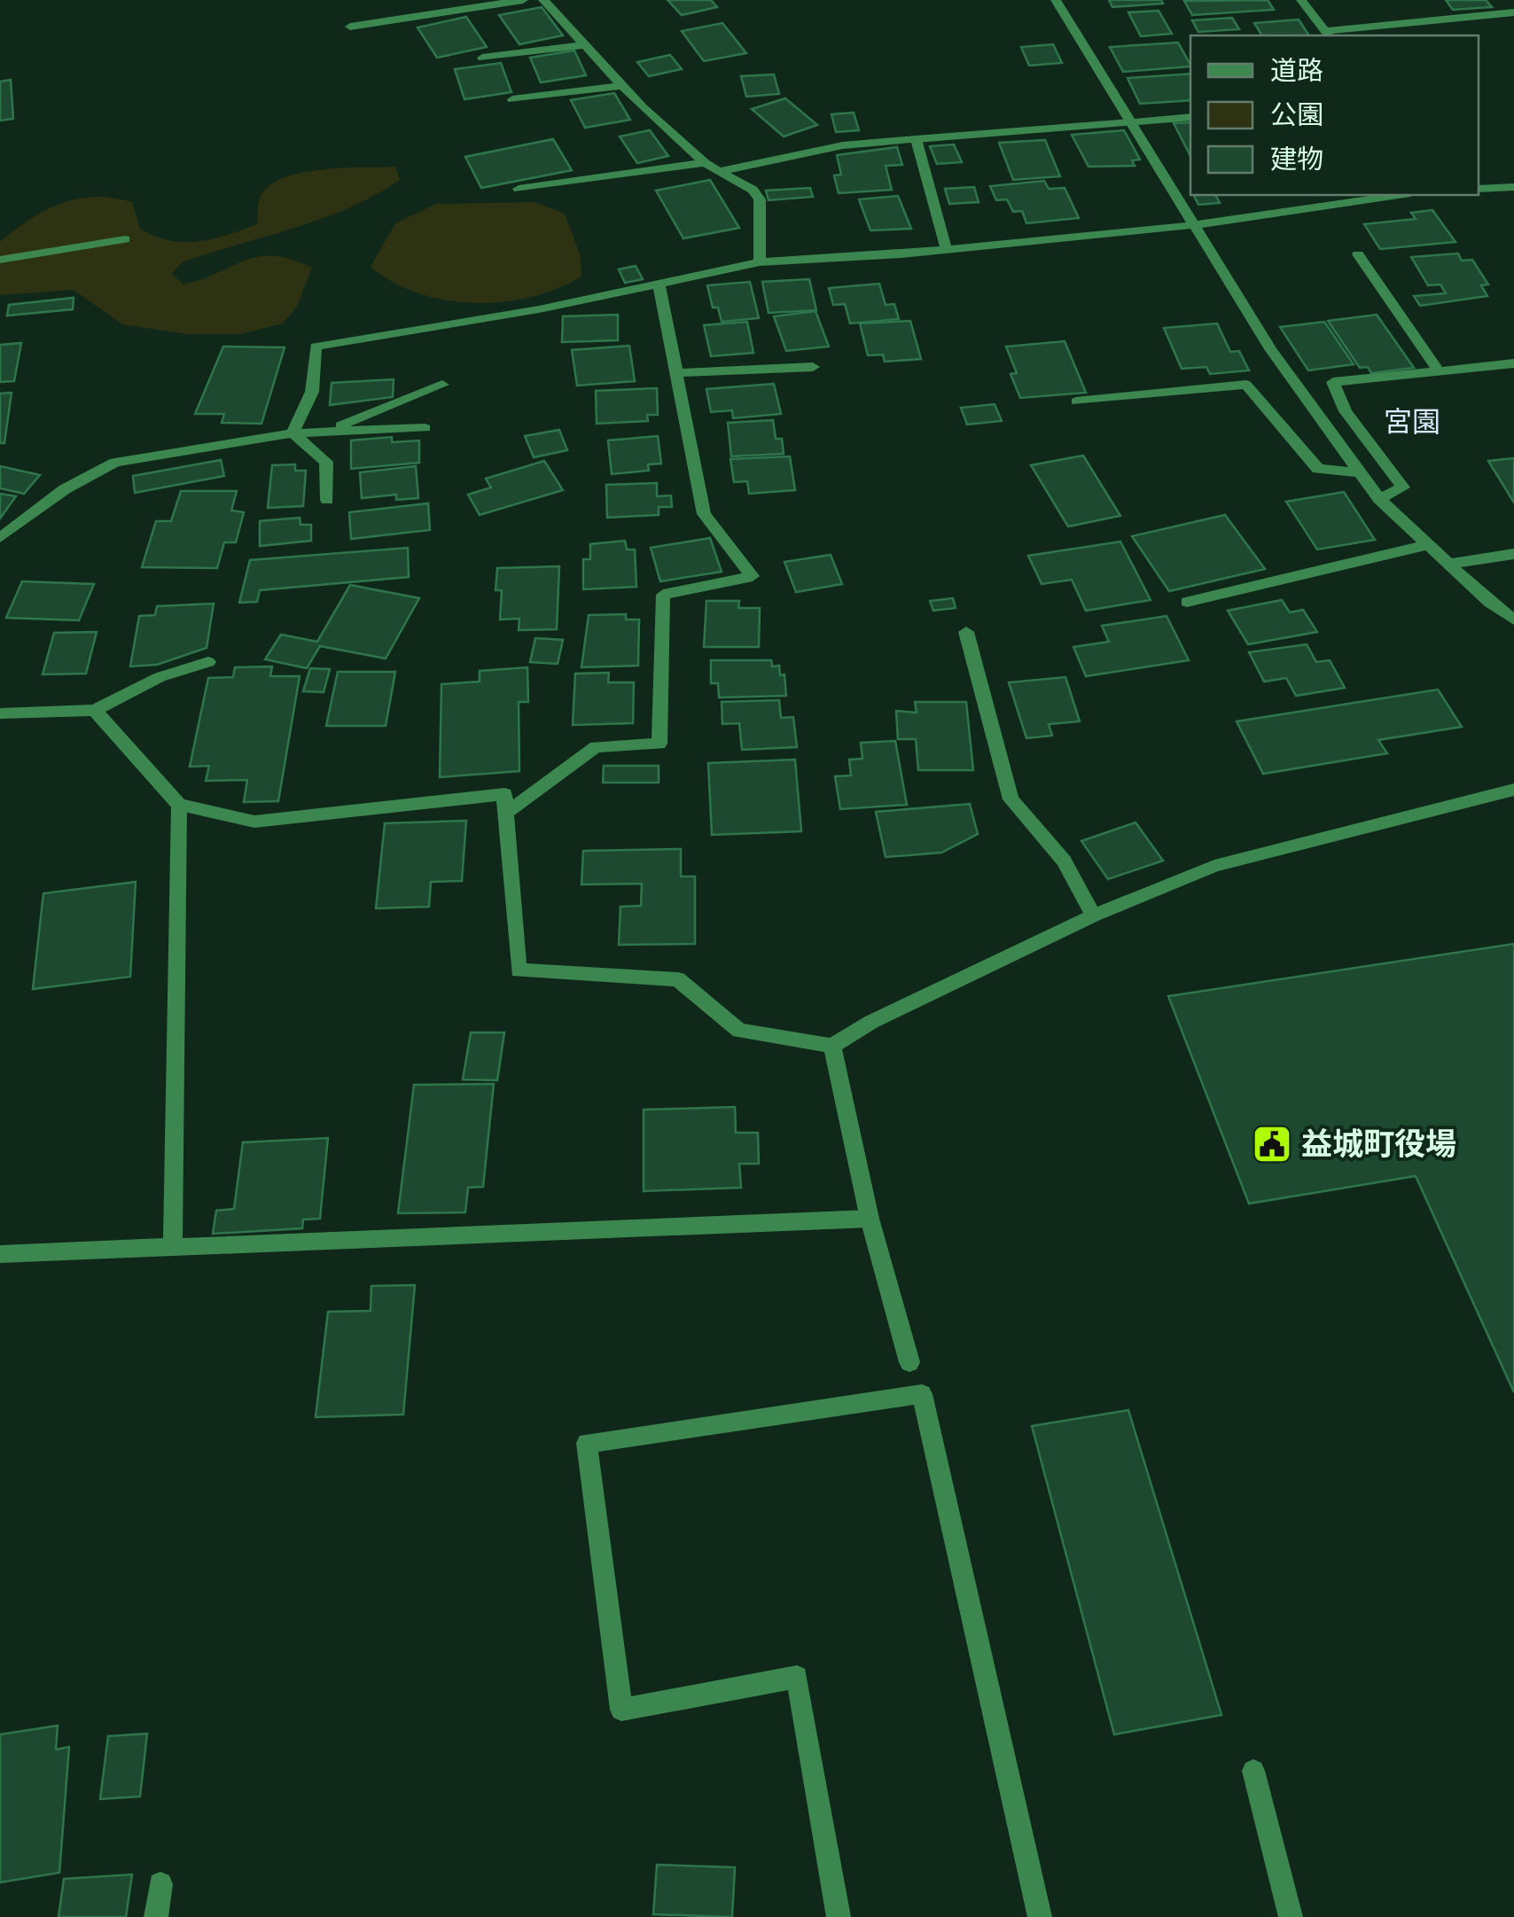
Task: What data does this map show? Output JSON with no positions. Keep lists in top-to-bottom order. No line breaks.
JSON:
{"districts":["宮園"],"places":{"public building":["益城町役場"]},"legend":["道路","公園","建物"]}
